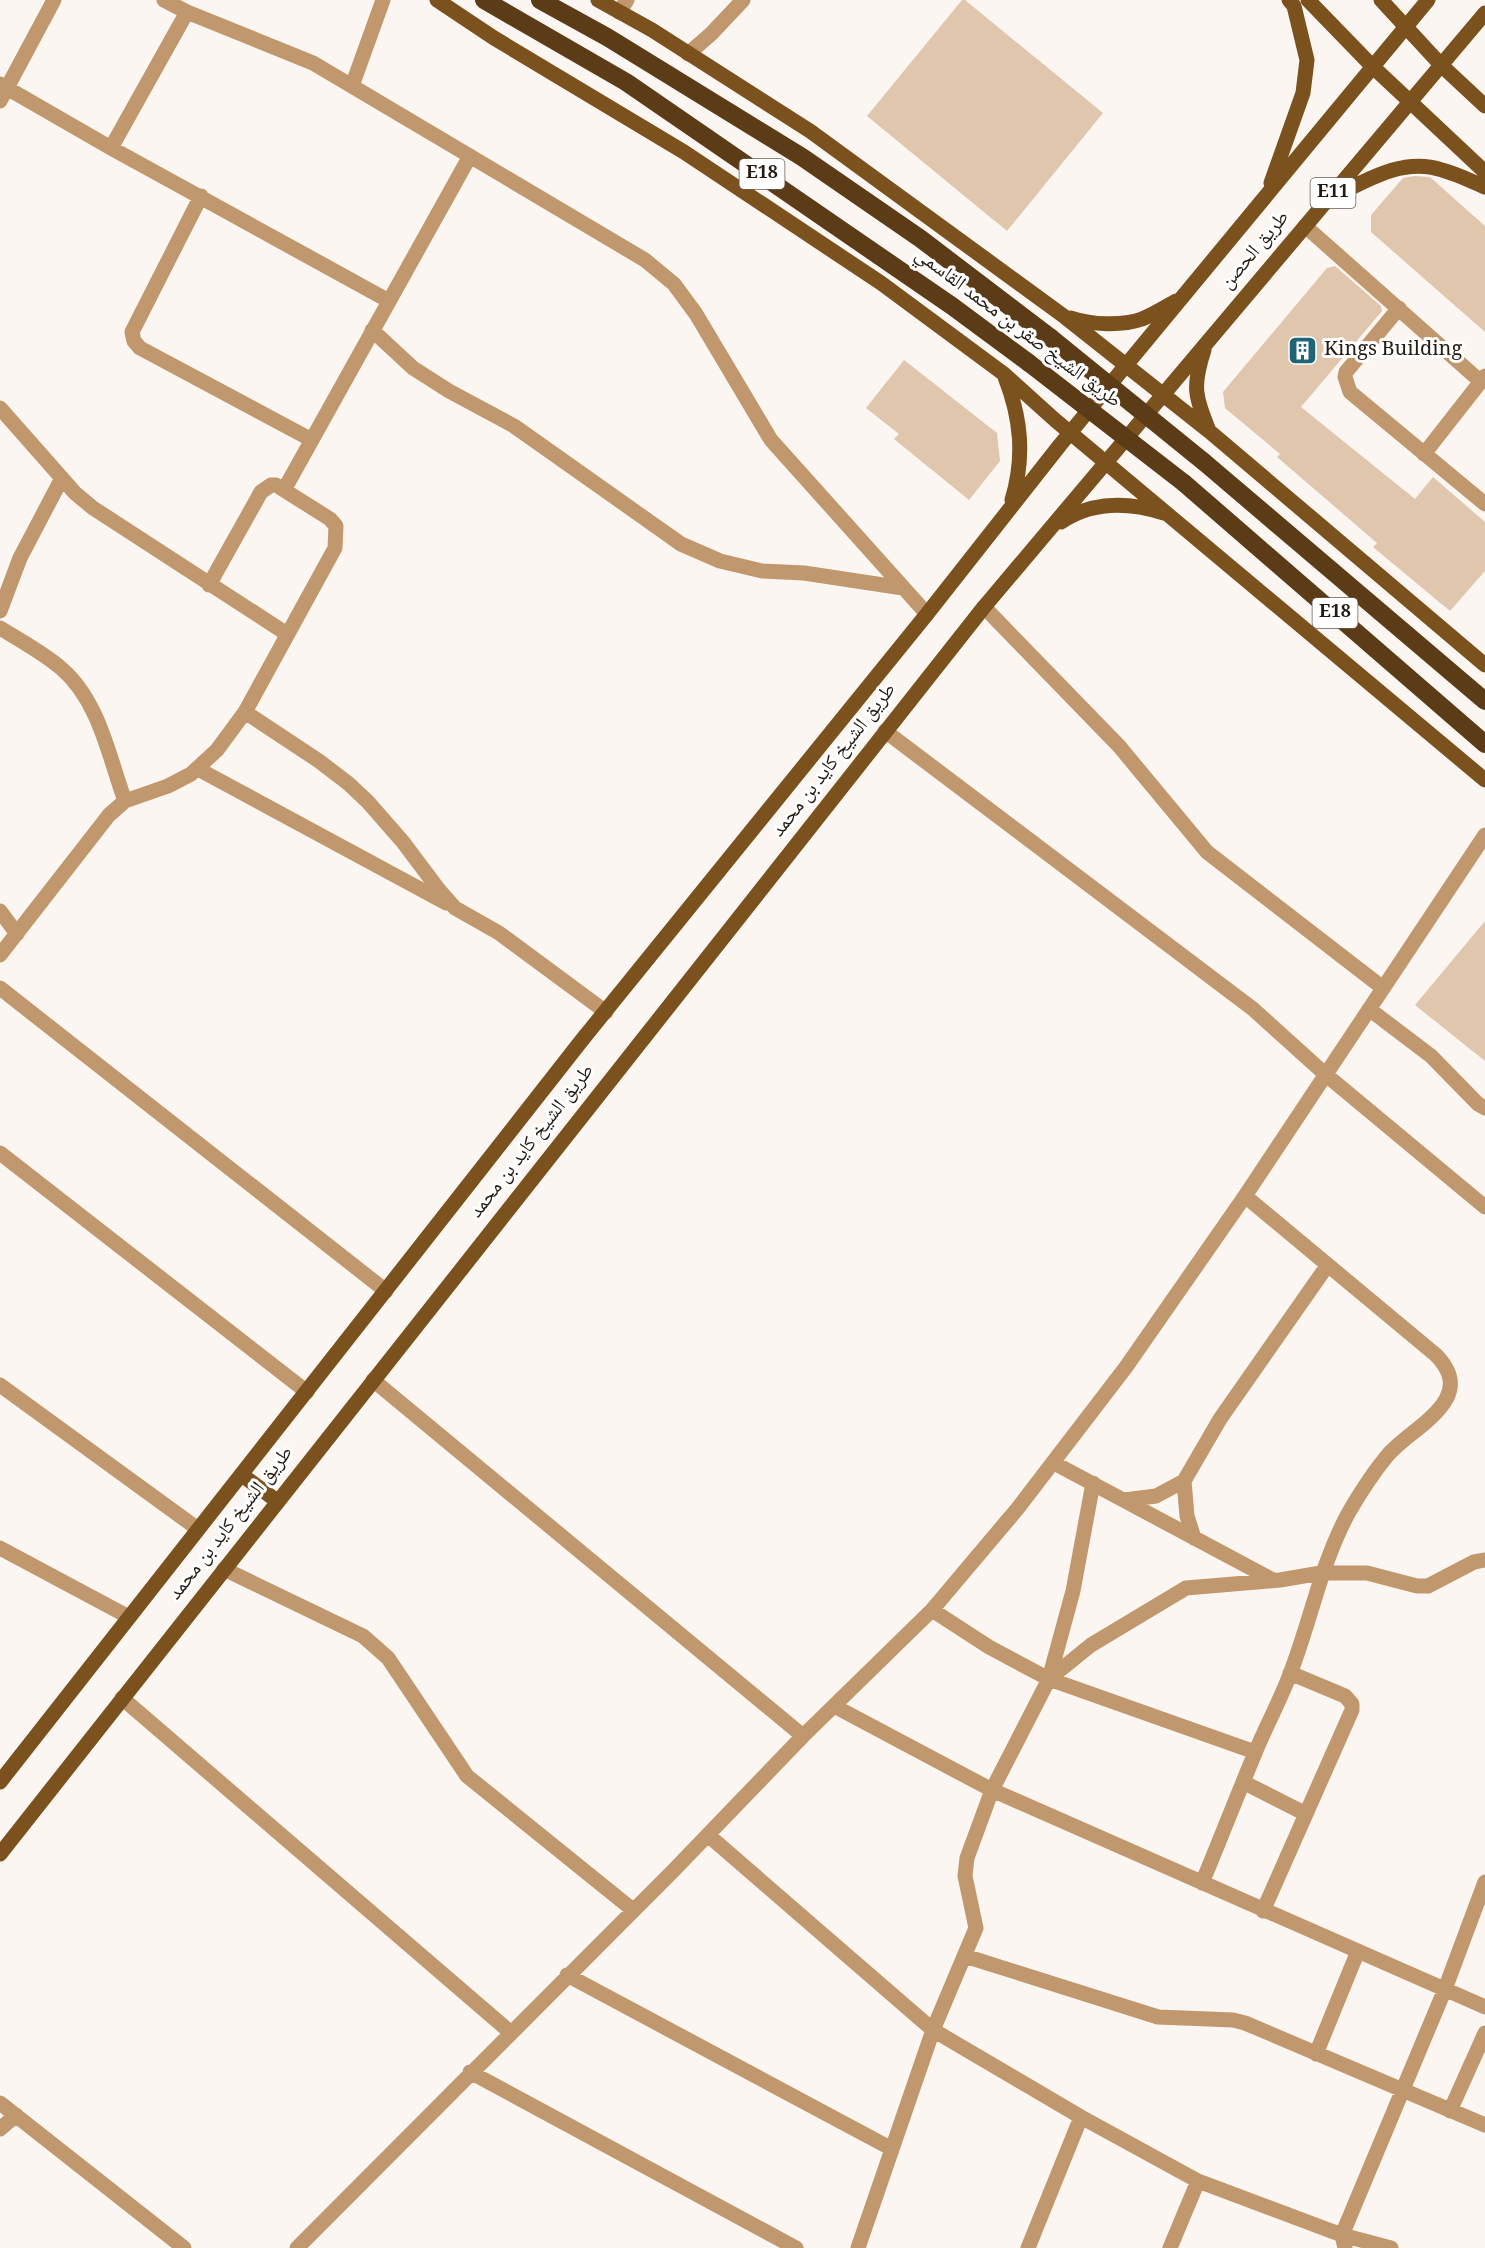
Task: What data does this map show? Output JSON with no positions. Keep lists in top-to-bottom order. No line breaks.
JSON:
{"streets":{"highway":["E18","طريق الشيخ صقر بن محمد القاسمي"],"main road":["E11","طريق الحصن","طريق الشيخ كايد بن محمد"]},"crossings":[["طريق الحصن","طريق الشيخ كايد بن محمد"]],"places":{"building":["Kings Building"]}}
